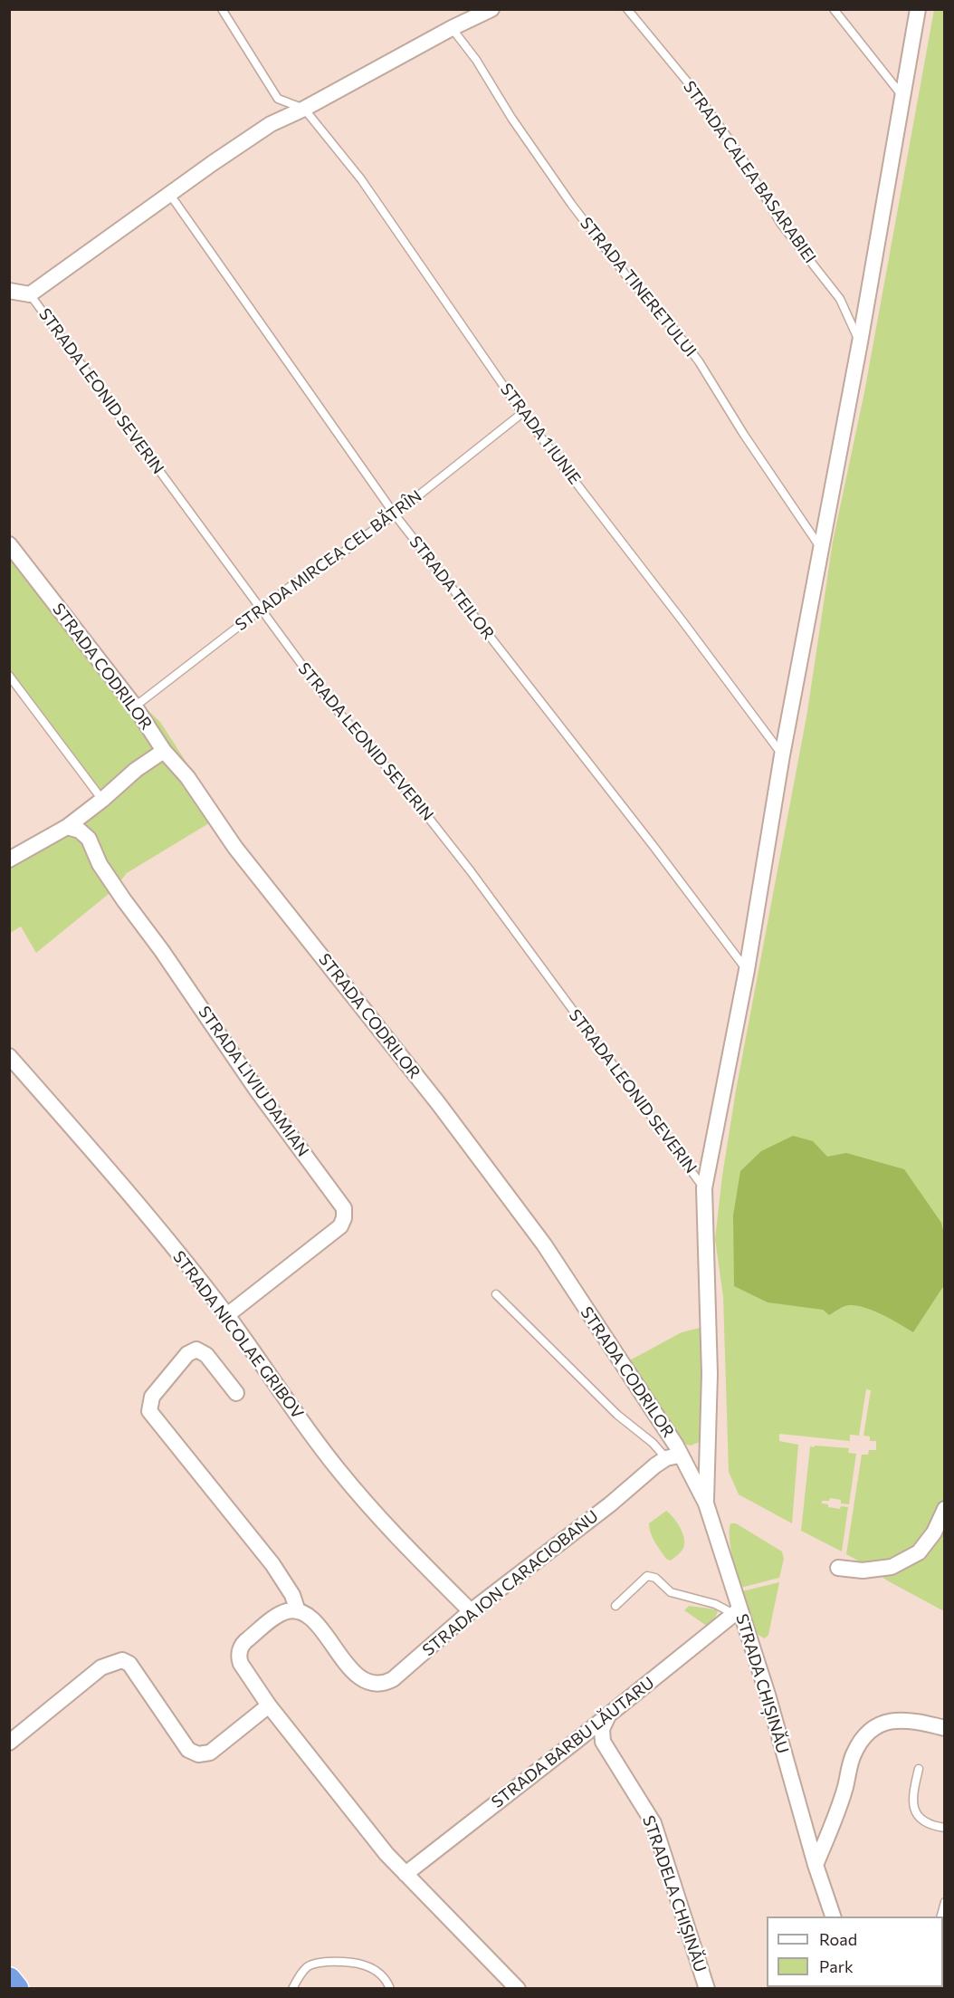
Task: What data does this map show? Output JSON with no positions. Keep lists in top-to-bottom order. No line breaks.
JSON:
{"streets":{"street":["STRADA CODRILOR","STRADA LIVIU DAMIAN","STRADA NICOLAE GRIBOV","STRADA ION CARACIOBANU","STRADA CHIȘINĂU","STRADA BARBU LĂUTARU","STRADELA CHIȘINĂU"],"lane":["STRADA CALEA BASARABIEI","STRADA TINERETULUI","STRADA LEONID SEVERIN","STRADA 1 IUNIE","STRADA MIRCEA CEL BĂTRÎN","STRADA TEILOR"]},"crossings":[["STRADA LEONID SEVERIN","STRADA MIRCEA CEL BĂTRÎN"],["STRADA 1 IUNIE","STRADA MIRCEA CEL BĂTRÎN"],["STRADA MIRCEA CEL BĂTRÎN","STRADA TEILOR"],["STRADA MIRCEA CEL BĂTRÎN","STRADA CODRILOR"],["STRADA CODRILOR","STRADA ION CARACIOBANU"],["STRADA CODRILOR","STRADA CHIȘINĂU"],["STRADA LIVIU DAMIAN","STRADA NICOLAE GRIBOV"],["STRADA NICOLAE GRIBOV","STRADA ION CARACIOBANU"],["STRADA CHIȘINĂU","STRADA BARBU LĂUTARU"],["STRADA BARBU LĂUTARU","STRADELA CHIȘINĂU"]],"legend":["Road","Park"]}
